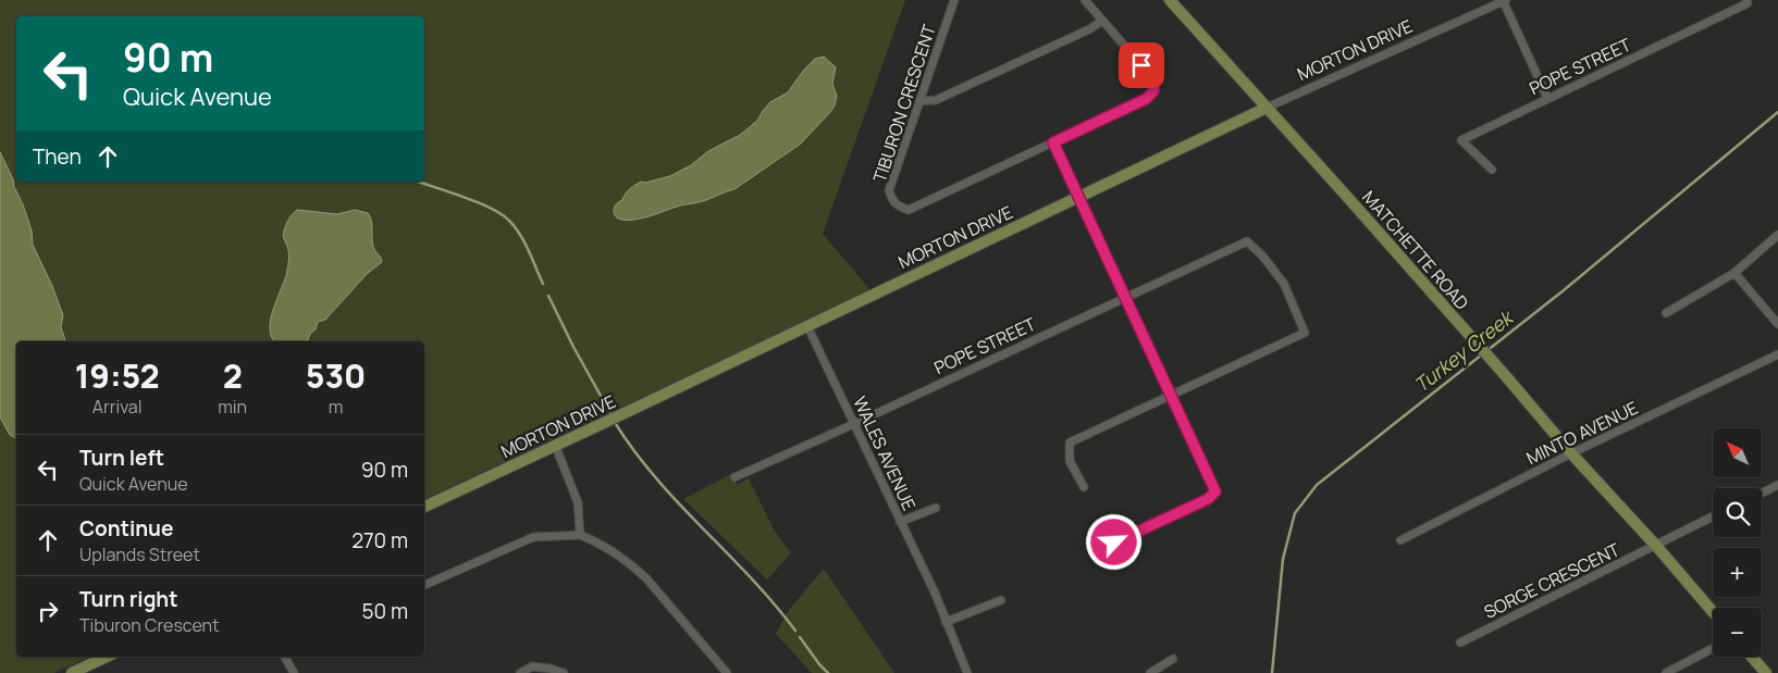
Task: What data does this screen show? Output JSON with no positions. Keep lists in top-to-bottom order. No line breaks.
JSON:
{"streets":{"street":["MORTON DRIVE","POPE STREET","TIBURON CRESCENT","MATCHETTE ROAD","MINTO AVENUE","WALES AVENUE","SORGE CRESCENT"]},"crossings":[["MORTON DRIVE","MATCHETTE ROAD"],["MORTON DRIVE","WALES AVENUE"],["POPE STREET","WALES AVENUE"],["MATCHETTE ROAD","MINTO AVENUE"],["MATCHETTE ROAD","SORGE CRESCENT"]],"water":["Turkey Creek"],"north":"top left","page":{"turn":["90 m","Quick Avenue"],"then":"Then","eta":["19:52","Arrival","2","min","530","m"],"map_buttons":["+","−"],"list":[{"name":"Turn left","note":"Quick Avenue","value":"90 m"},{"name":"Continue","note":"Uplands Street","value":"270 m"},{"name":"Turn right","note":"Tiburon Crescent","value":"50 m"}]}}
